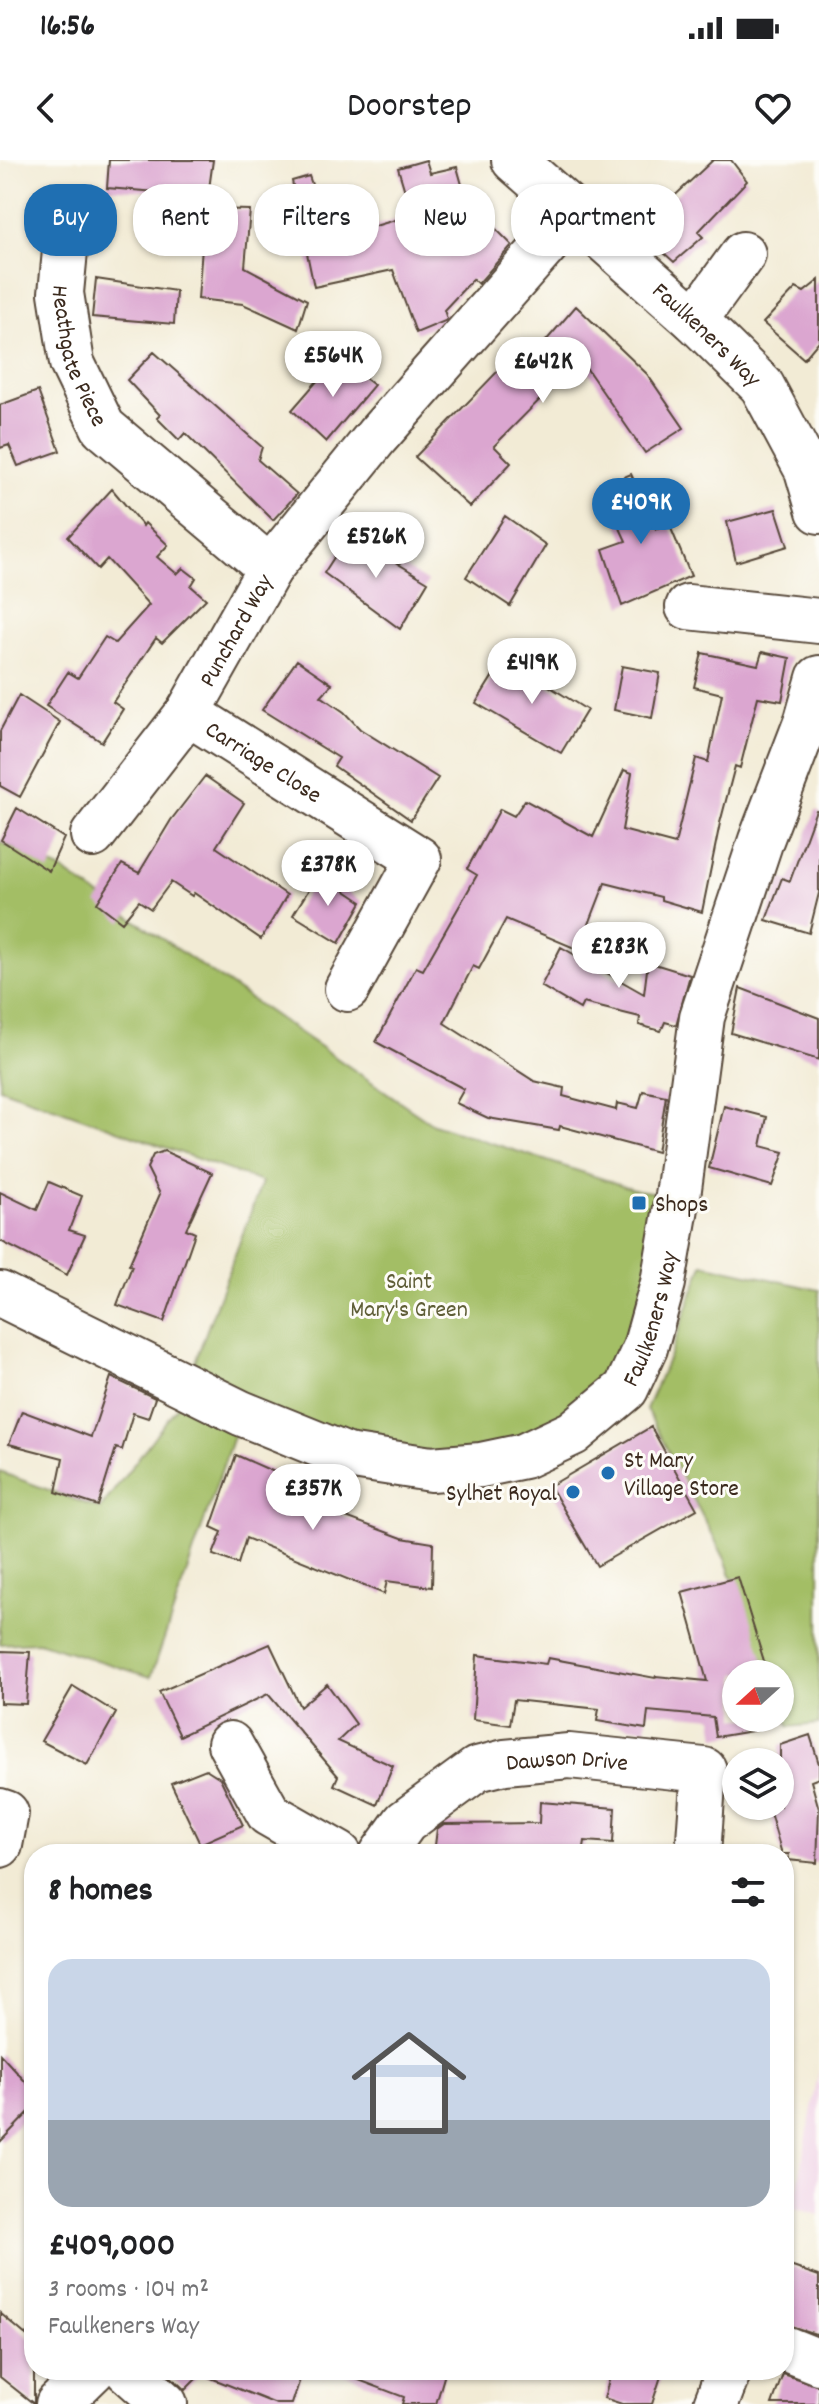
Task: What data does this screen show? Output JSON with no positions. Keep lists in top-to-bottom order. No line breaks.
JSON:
{"streets":{"street":["Faulkeners Way","Heathgate Piece","Punchard Way","Carriage Close","Dawson Drive"]},"crossings":[["Heathgate Piece","Punchard Way"],["Punchard Way","Carriage Close"]],"parks":["Saint Mary's Green"],"places":{"transit":["Shops"],"other":["St Mary Village Store","Sylhet Royal"]},"north":"left","page":{"status":"16:56","header":"Doorstep","chip":["Buy","Rent","Filters","New","Apartment"],"price":["£564K","£642K","£409K","£526K","£419K","£378K","£283K","£357K"],"heading":"8 homes","list":[{"name":"£409,000","note":"3 rooms · 104 m² · Faulkeners Way"}]}}
